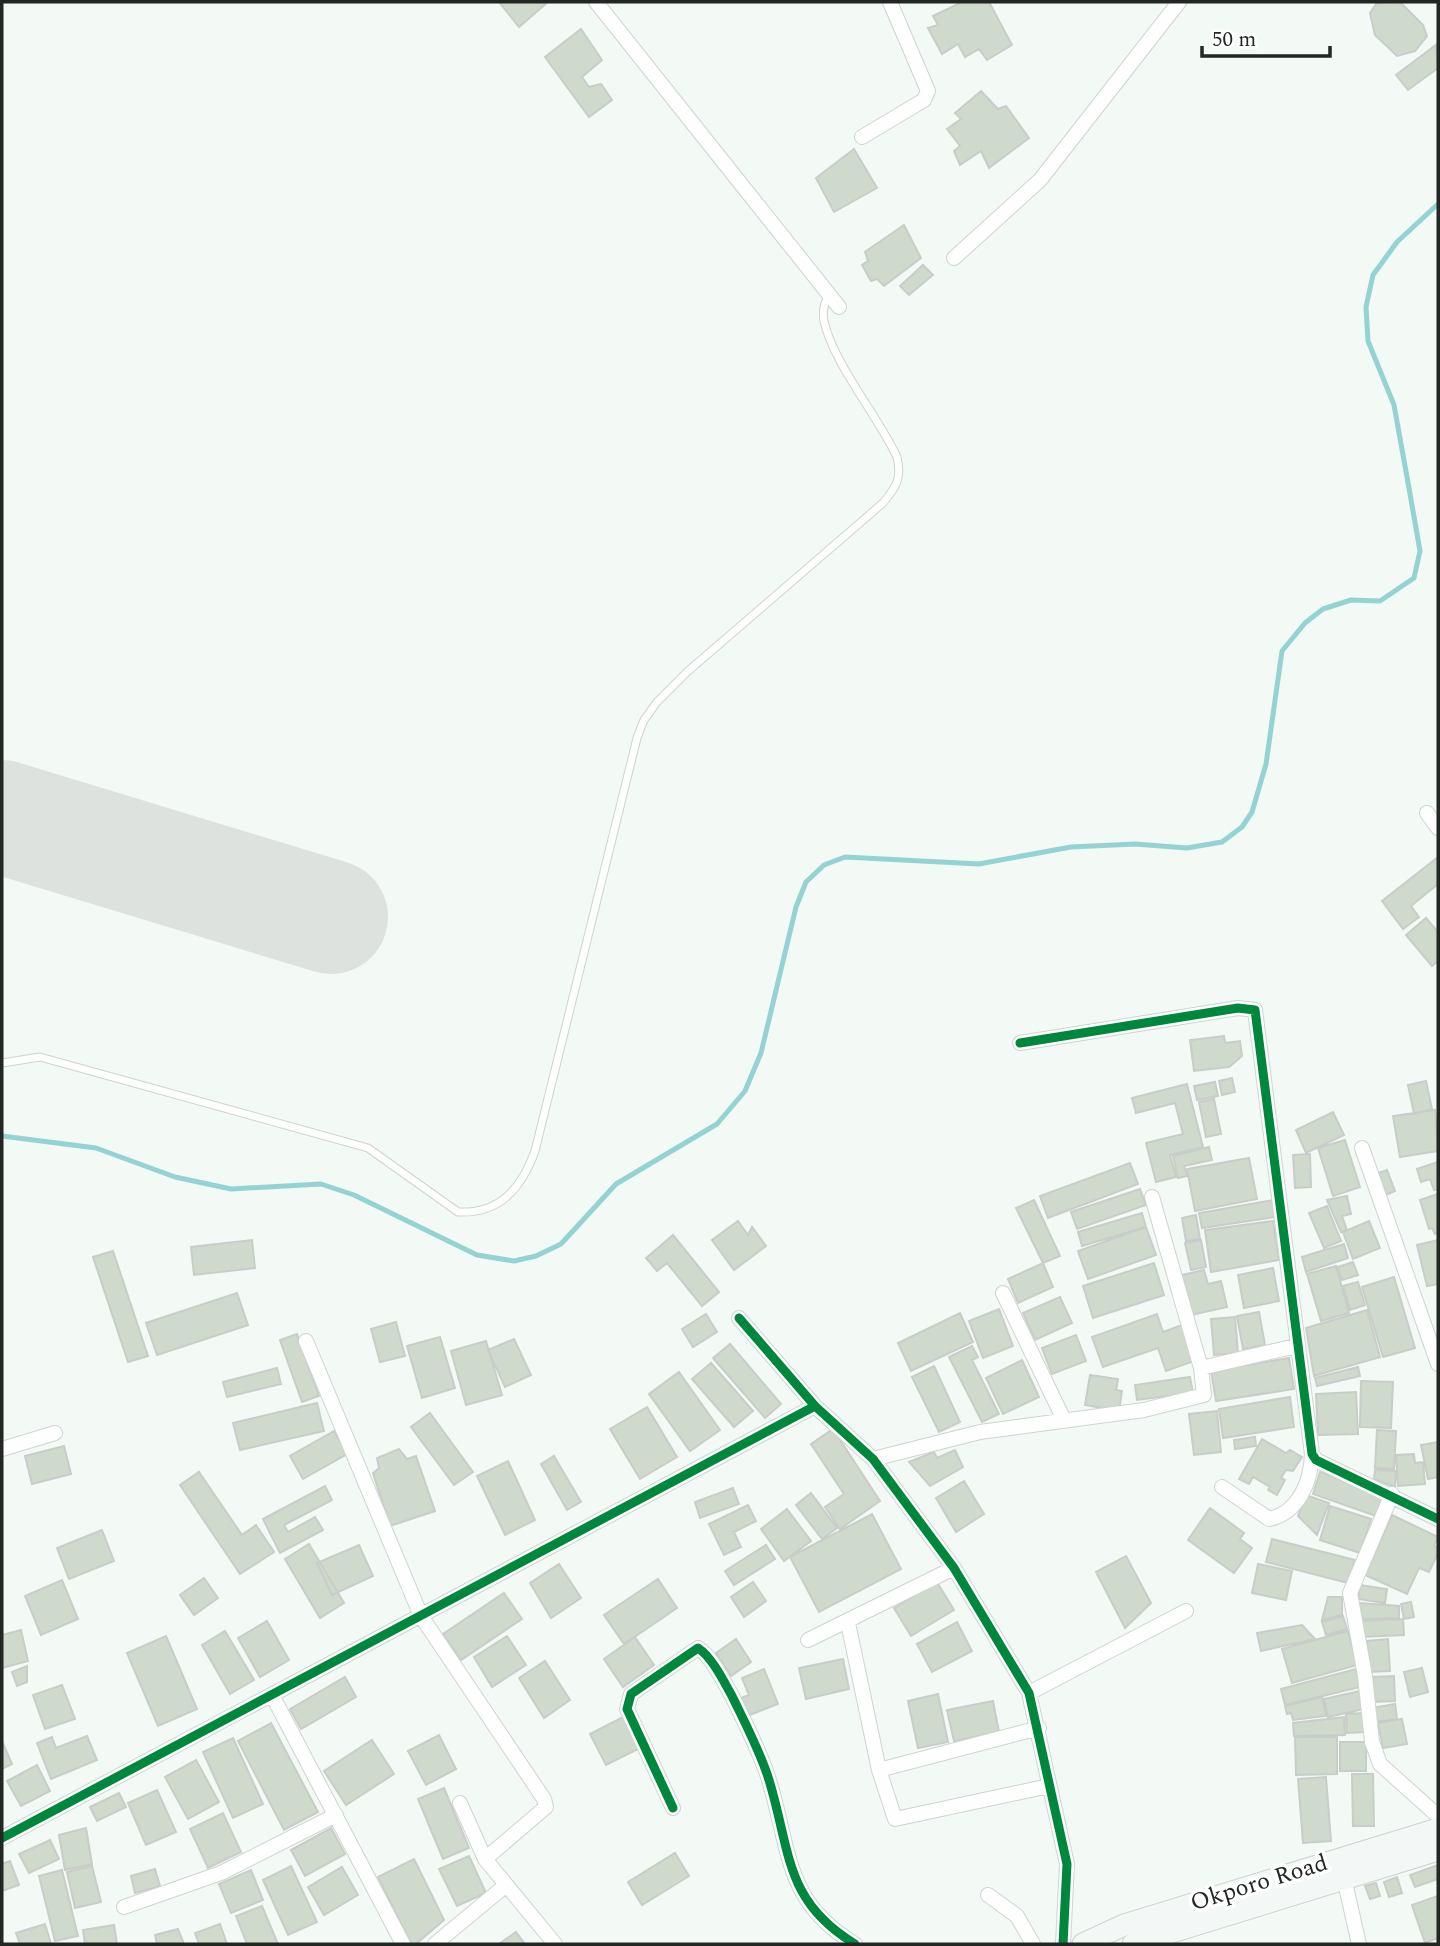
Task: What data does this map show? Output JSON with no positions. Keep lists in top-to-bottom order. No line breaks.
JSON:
{"streets":{"main road":["Okporo Road"]},"scale_bar":"50 m"}
